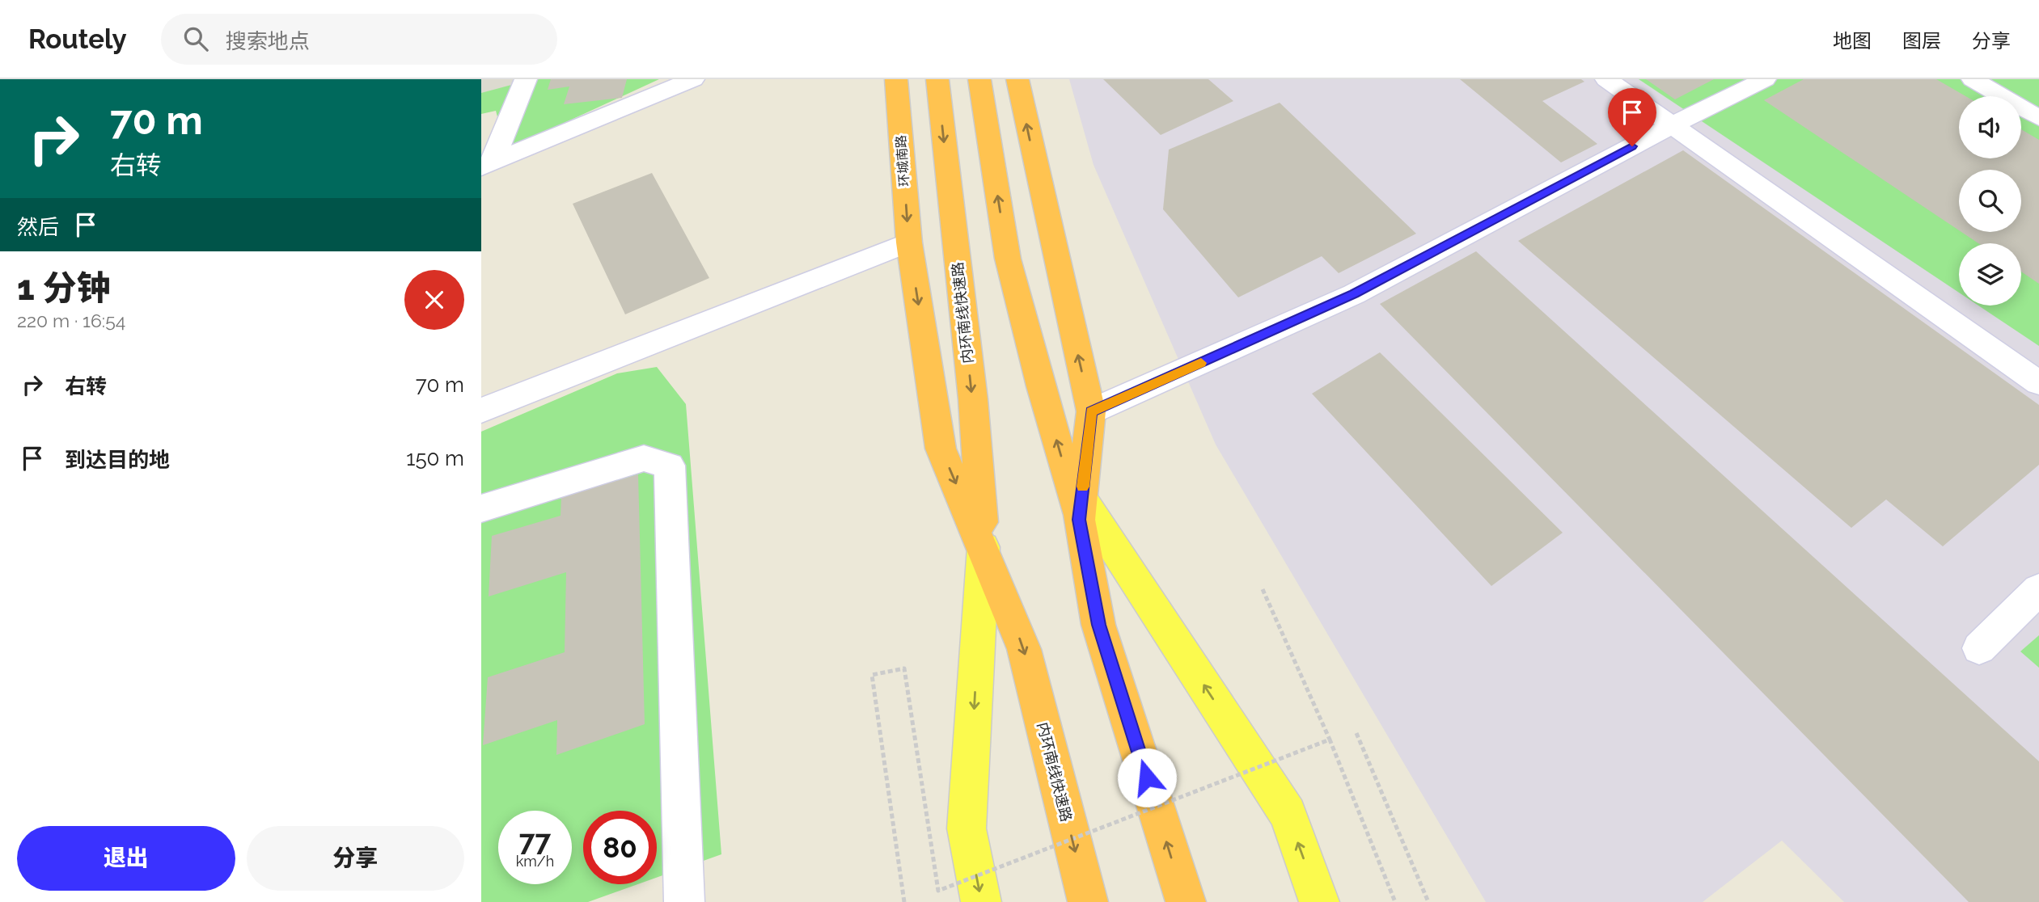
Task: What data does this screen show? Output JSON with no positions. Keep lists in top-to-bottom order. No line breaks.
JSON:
{"streets":{"highway":["环城南路","内环南线快速路"]},"crossings":[["环城南路","内环南线快速路"]],"page":{"header":"Routely","search":"搜索地点","nav":["地图","图层","分享"],"turn":["70 m","右转"],"then":"然后","heading":["1 分钟","220 m · 16:54"],"list":[{"name":"右转","value":"70 m"},{"name":"到达目的地","value":"150 m"}],"speed":"77 km/h","limit":"80","buttons":["退出","分享"]}}
